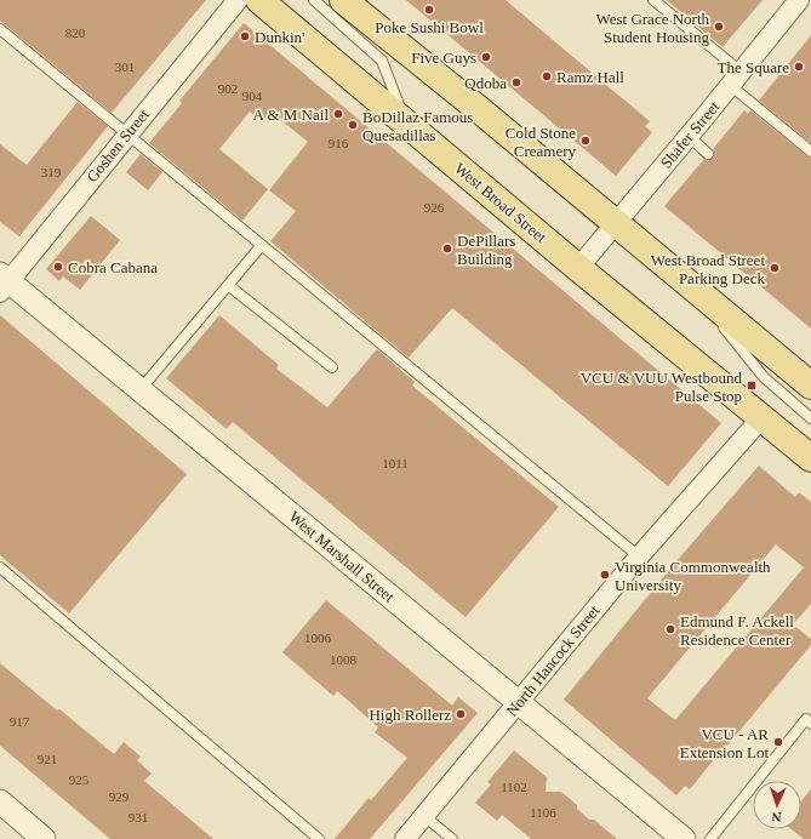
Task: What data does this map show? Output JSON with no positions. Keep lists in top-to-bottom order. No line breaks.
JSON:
{"streets":{"main road":["West Broad Street"],"street":["Shafer Street","Goshen Street","West Marshall Street","North Hancock Street"]},"crossings":[["Shafer Street","West Broad Street"],["Goshen Street","West Marshall Street"],["West Broad Street","North Hancock Street"],["West Marshall Street","North Hancock Street"]],"places":{"other":["Poke Sushi Bowl","West Grace North Student Housing","Dunkin'","Five Guys","The Square","Ramz Hall","Qdoba","A & M Nail","BoDillaz Famous Quesadillas","Cold Stone Creamery","DePillars Building","Cobra Cabana","West Broad Street Parking Deck","Virginia Commonwealth University","Edmund F. Ackell Residence Center","High Rollerz","VCU - AR Extension Lot"],"transit":["VCU & VUU Westbound Pulse Stop"]},"house_numbers":["820","301","902","904","916","319","926","1011","1006","1008","917","921","925","1102","929","1106","931"],"north":"bottom"}
